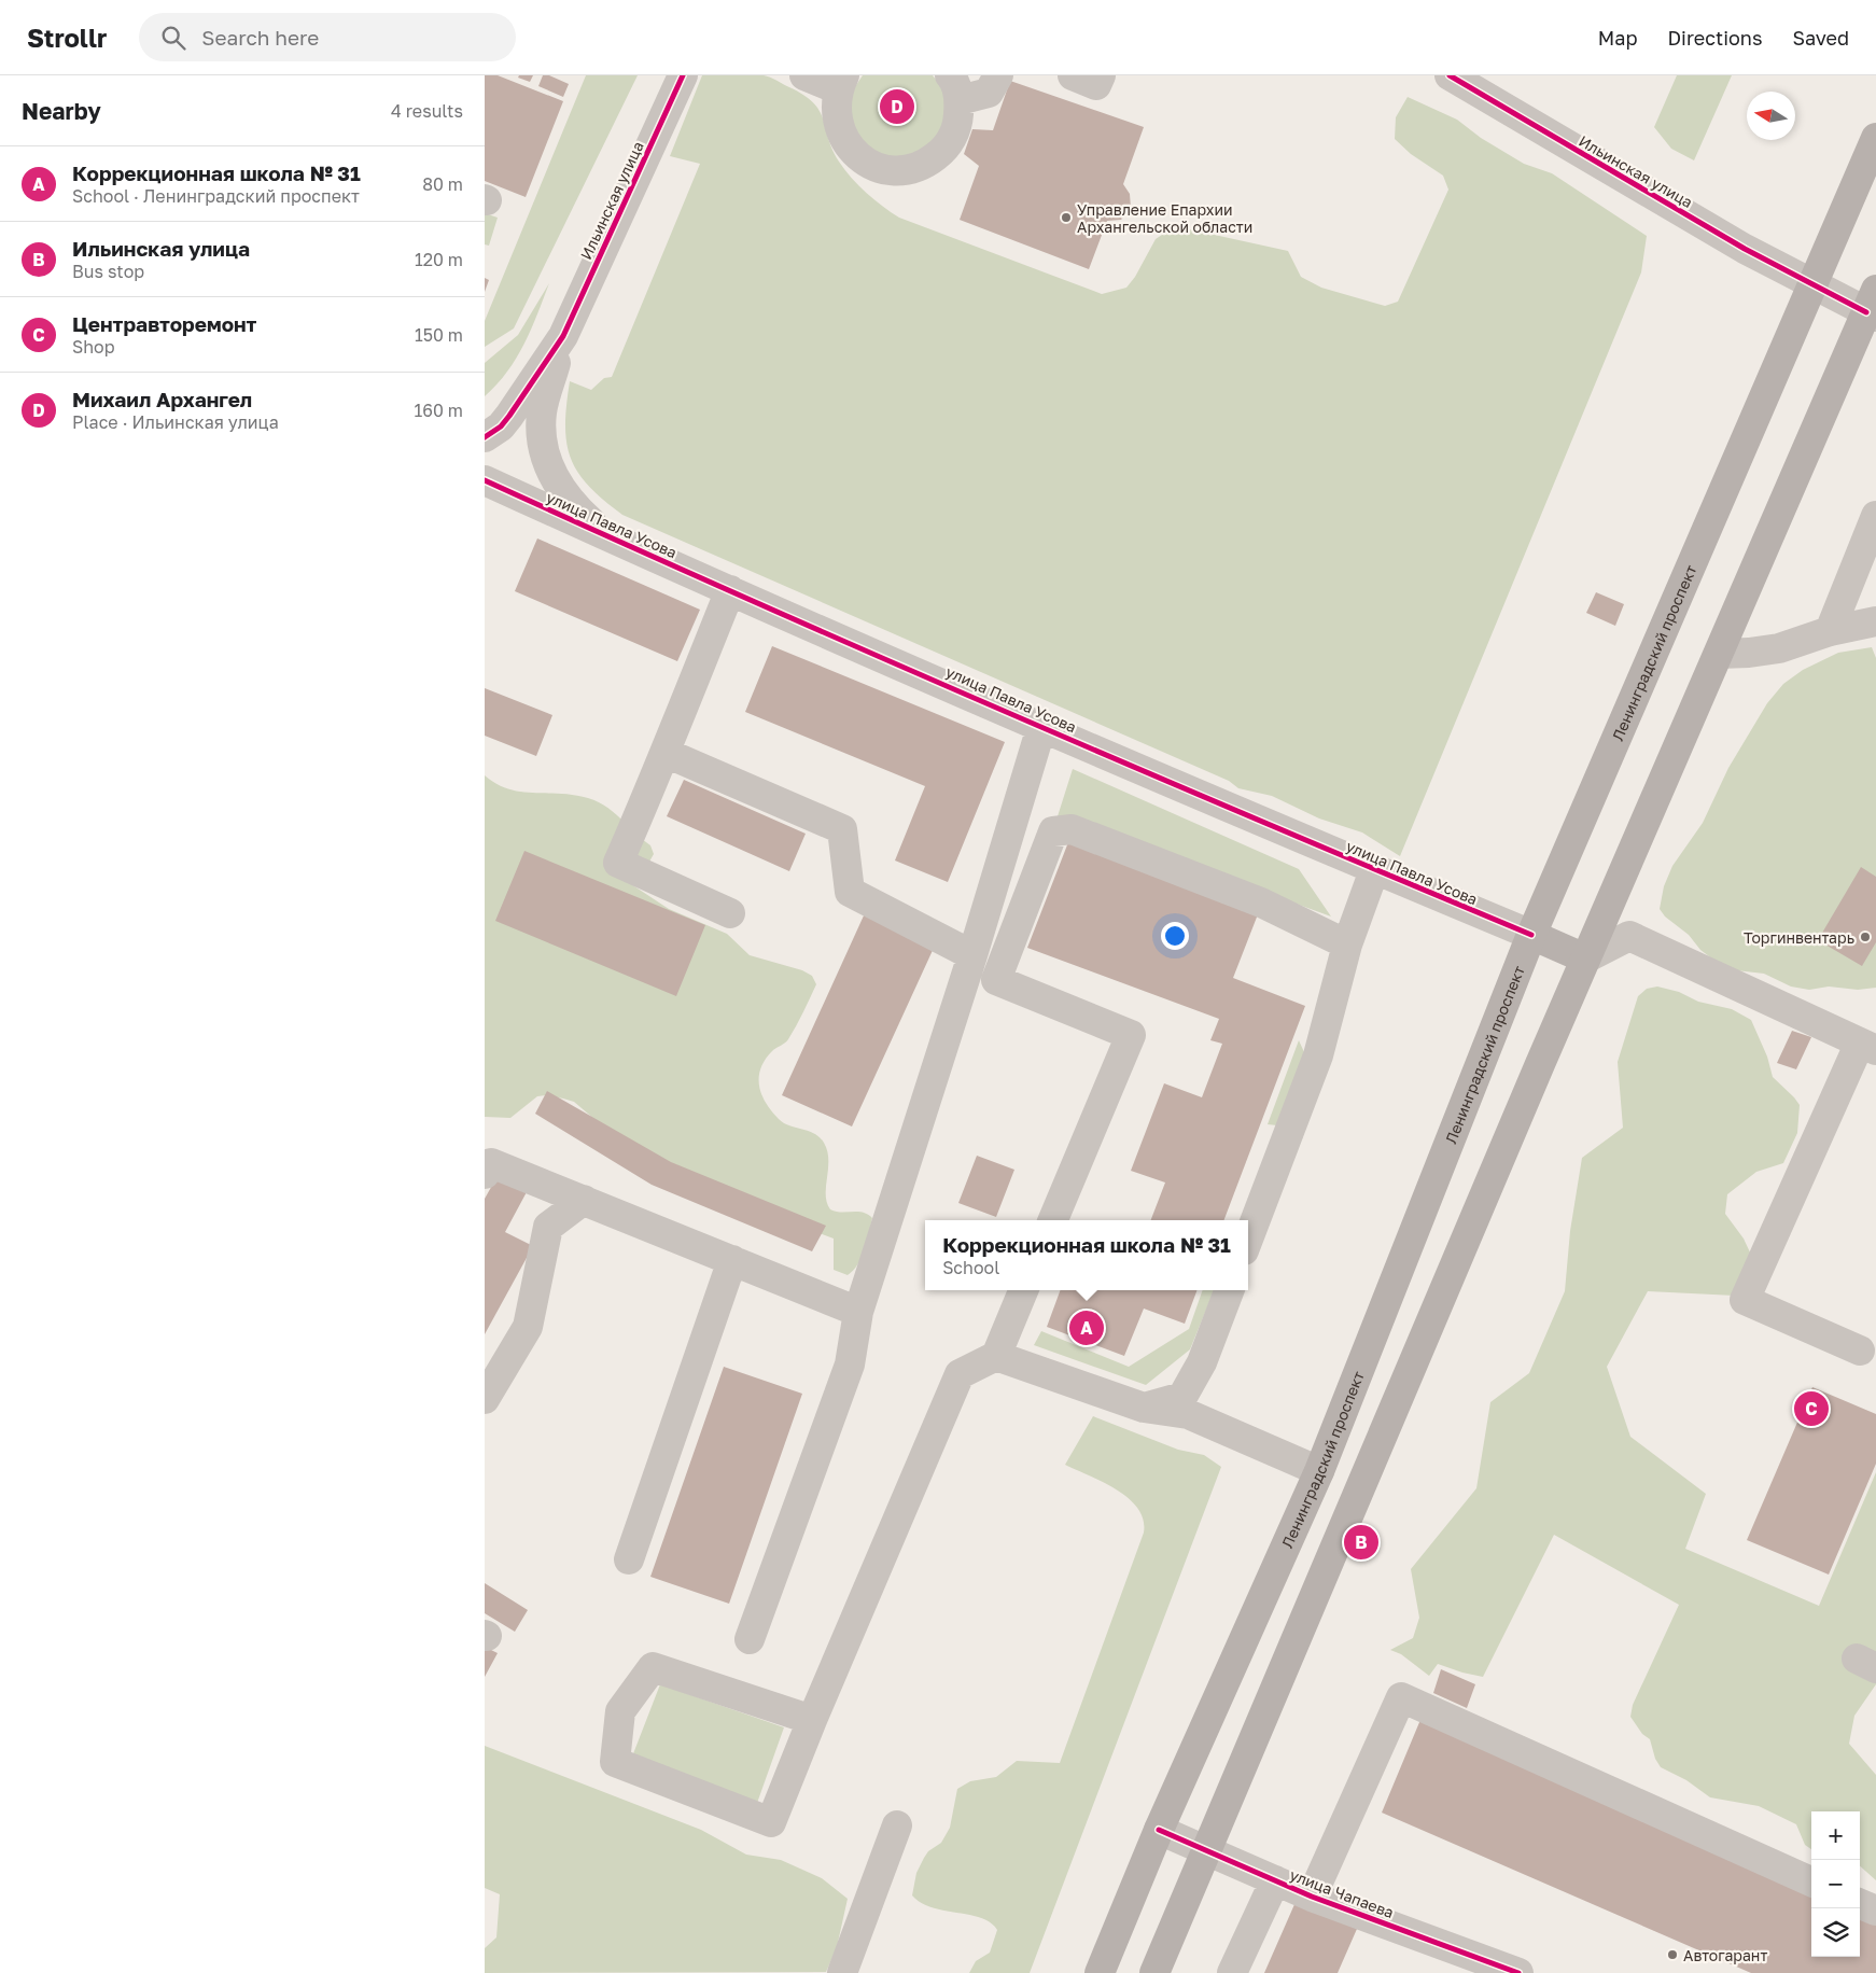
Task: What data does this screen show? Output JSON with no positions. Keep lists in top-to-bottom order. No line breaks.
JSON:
{"streets":{"main road":["Ленинградский проспект"],"street":["Ильинская улица","улица Павла Усова","улица Чапаева"]},"crossings":[["Ильинская улица","Ленинградский проспект"],["улица Павла Усова","Ленинградский проспект"],["Ленинградский проспект","улица Чапаева"]],"places":["Управление Епархии Архангельской области","Торгинвентарь","Автогарант"],"north":"left","page":{"header":"Strollr","search":"Search here","nav":["Map","Directions","Saved"],"heading":["Nearby","4 results"],"pins":["D","A","C","B"],"list":[{"mark":"A","name":"Коррекционная школа № 31","note":"School · Ленинградский проспект","value":"80 m"},{"mark":"B","name":"Ильинская улица","note":"Bus stop","value":"120 m"},{"mark":"C","name":"Центравторемонт","note":"Shop","value":"150 m"},{"mark":"D","name":"Михаил Архангел","note":"Place · Ильинская улица","value":"160 m"}],"popup":["Коррекционная школа № 31","School"],"map_buttons":["+","−"]}}
